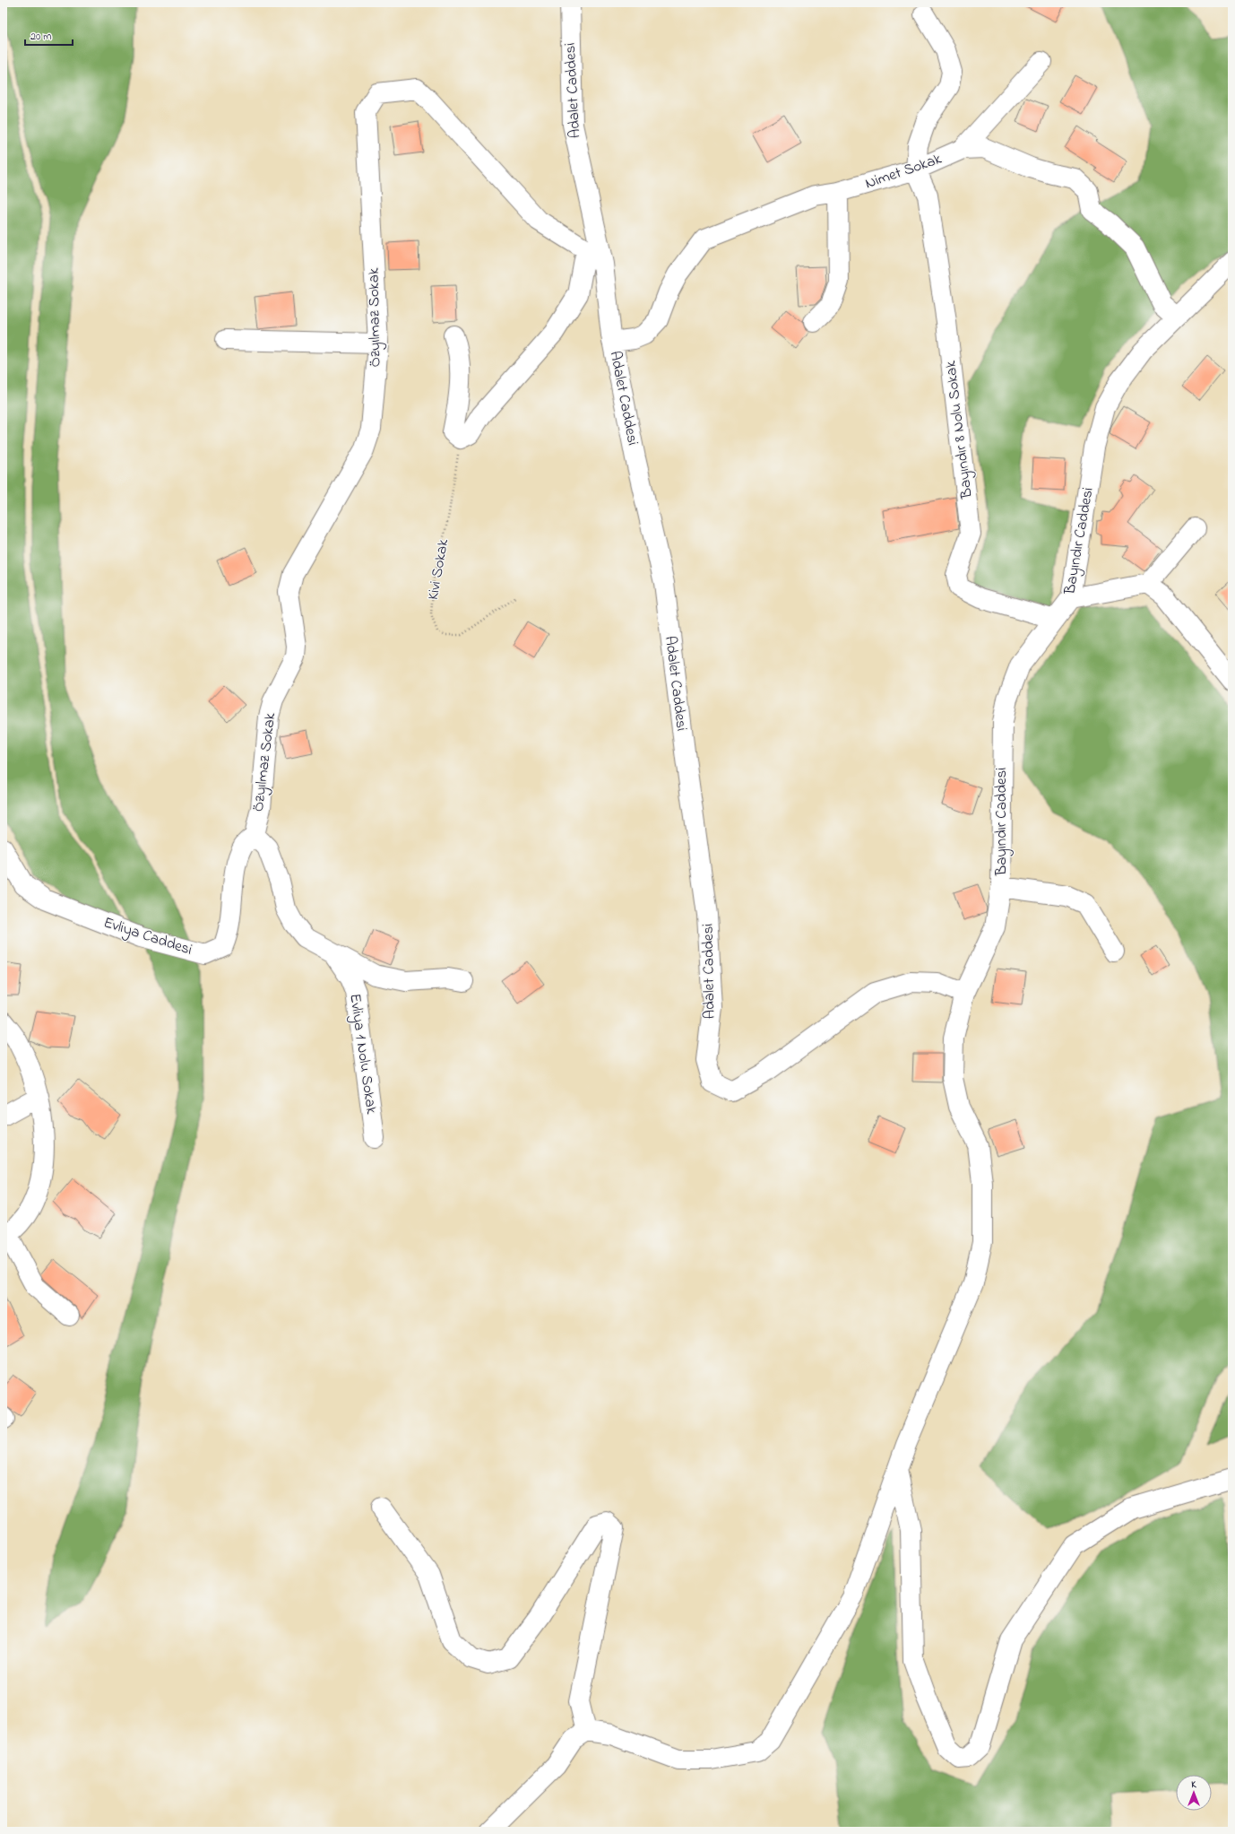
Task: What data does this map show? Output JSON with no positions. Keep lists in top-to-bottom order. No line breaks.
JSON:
{"streets":{"street":["Adalet Caddesi","Nimet Sokak","Özyılmaz Sokak","Bayındır 8 Nolu Sokak","Bayındır Caddesi","Evliya Caddesi","Evliya 1 Nolu Sokak"],"path":["Kivi Sokak"]},"crossings":[["Adalet Caddesi","Nimet Sokak"],["Adalet Caddesi","Özyılmaz Sokak"],["Adalet Caddesi","Bayındır Caddesi"],["Nimet Sokak","Bayındır 8 Nolu Sokak"],["Nimet Sokak","Bayındır Caddesi"],["Özyılmaz Sokak","Evliya Caddesi"],["Bayındır 8 Nolu Sokak","Bayındır Caddesi"]],"scale_bar":"20 m","north":"top"}
